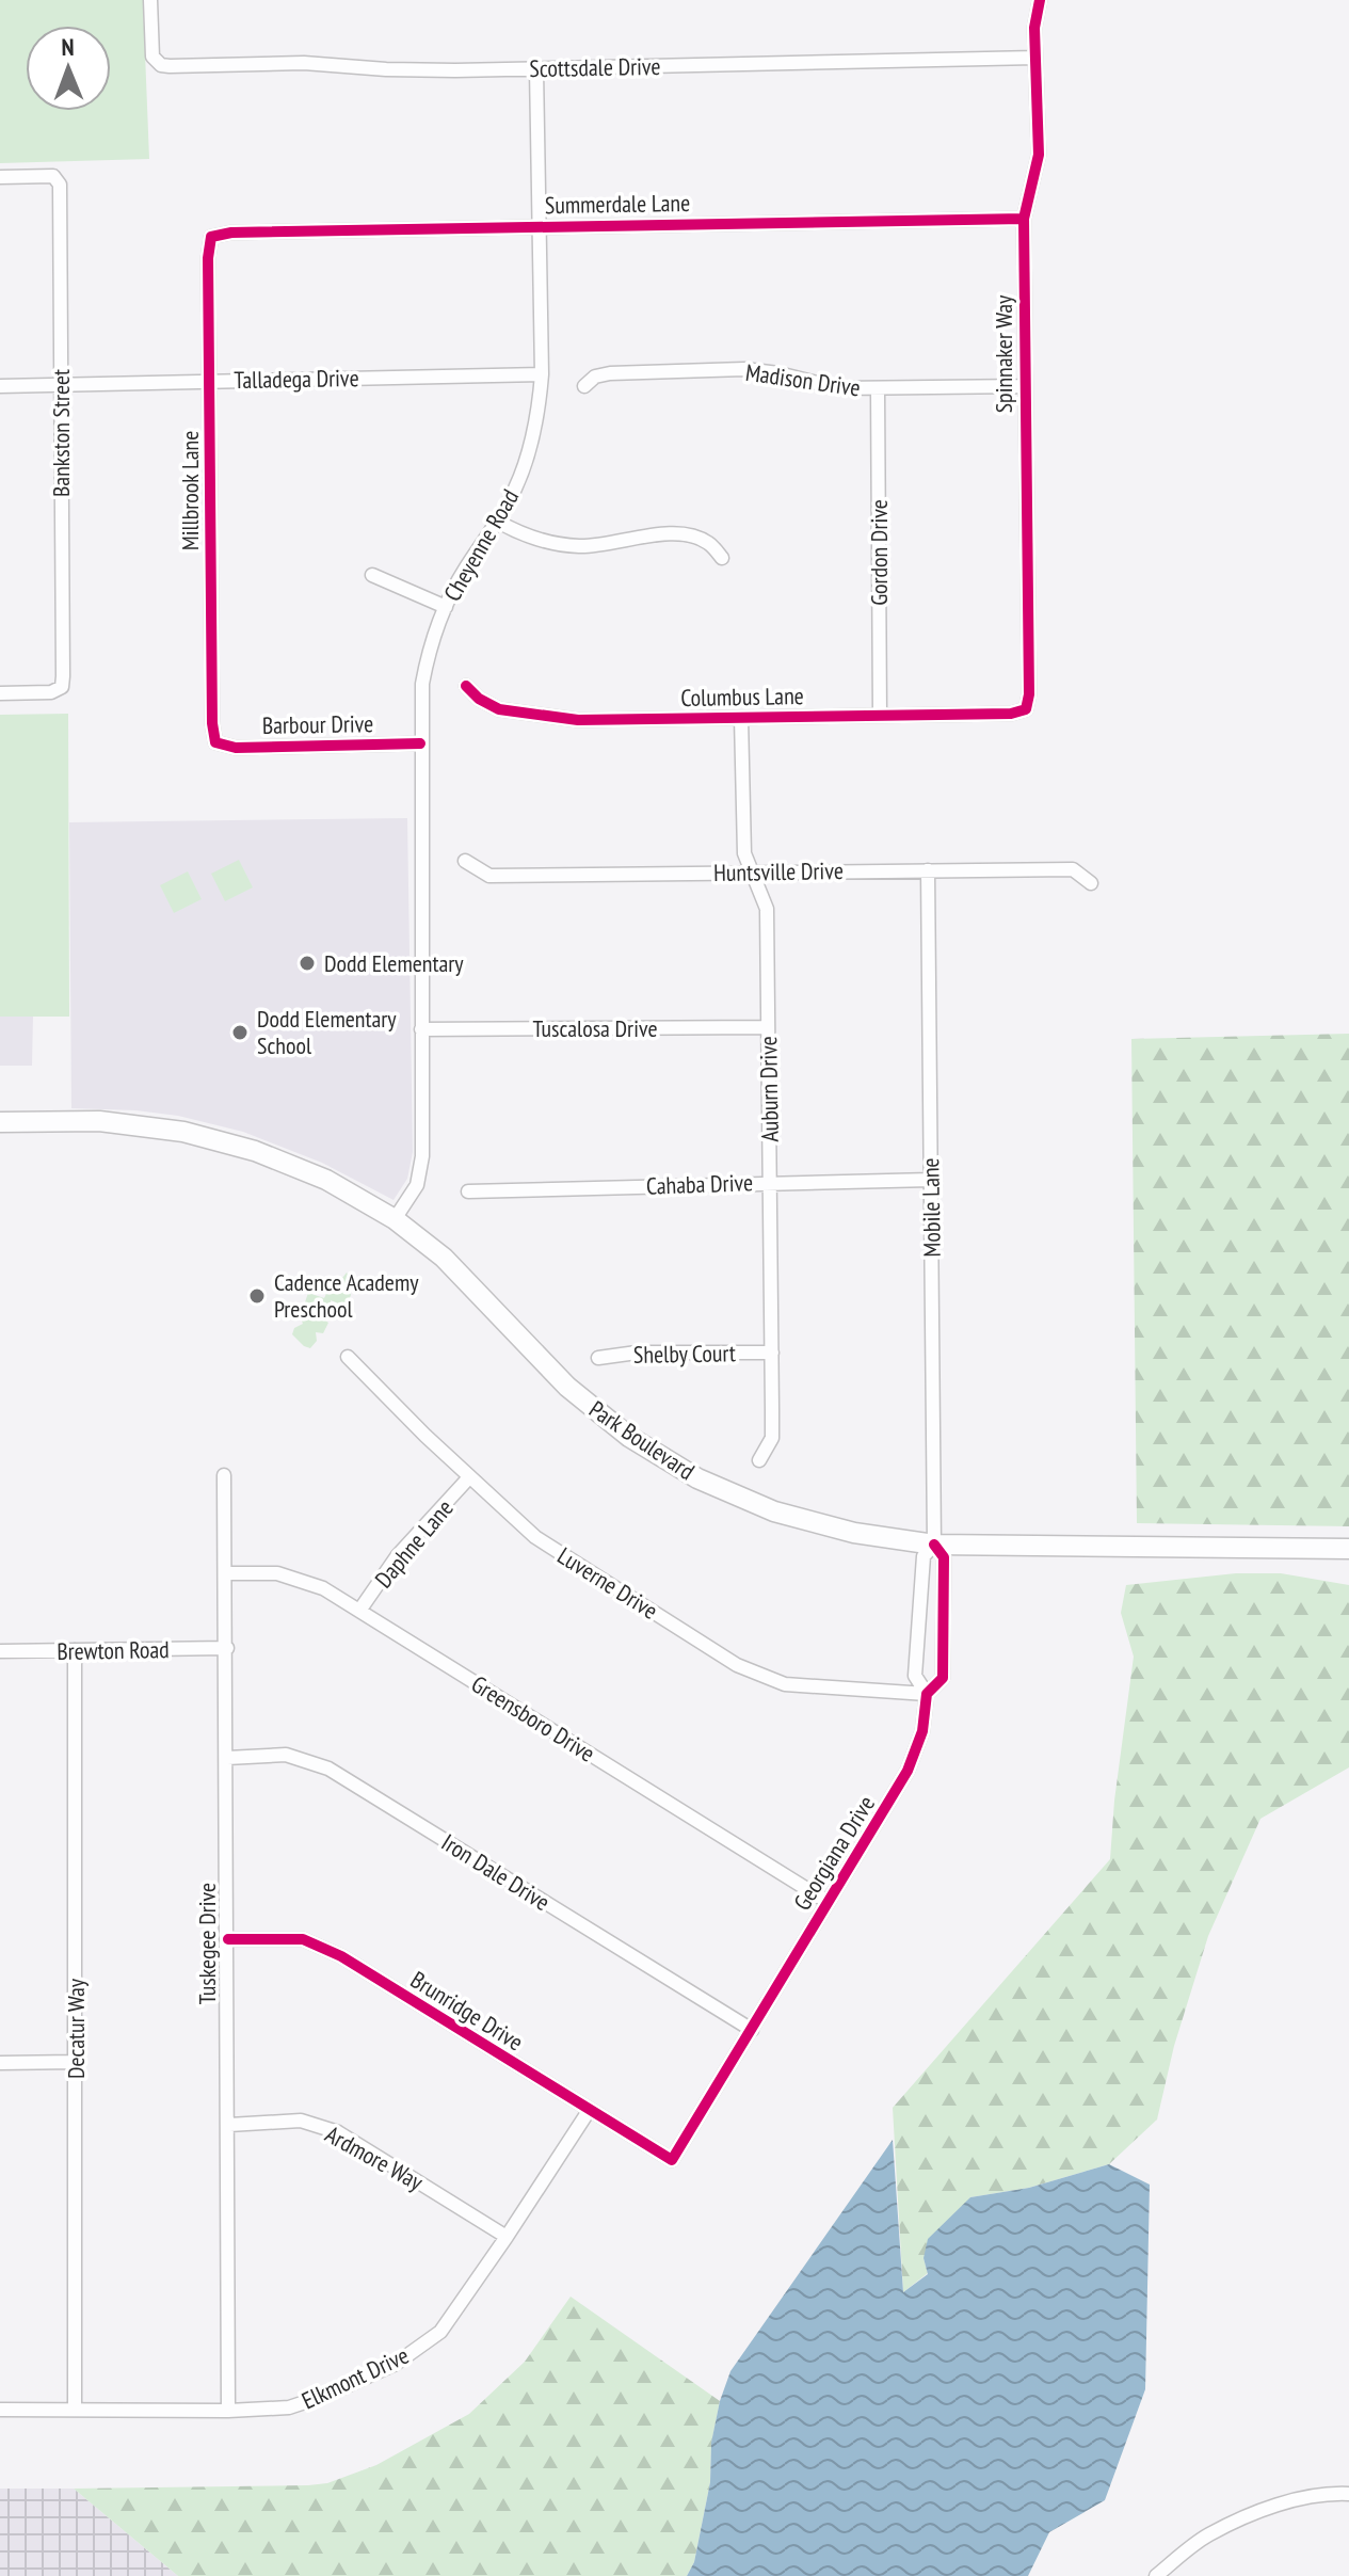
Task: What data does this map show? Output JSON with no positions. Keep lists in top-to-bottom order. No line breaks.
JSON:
{"streets":{"main road":["Park Boulevard"],"street":["Scottsdale Drive","Summerdale Lane","Spinnaker Way","Talladega Drive","Madison Drive","Bankston Street","Millbrook Lane","Cheyenne Road","Gordon Drive","Columbus Lane","Barbour Drive","Huntsville Drive","Tuscalosa Drive","Auburn Drive","Cahaba Drive","Mobile Lane","Shelby Court","Daphne Lane","Luverne Drive","Brewton Road","Greensboro Drive","Georgiana Drive","Iron Dale Drive","Tuskegee Drive","Brunridge Drive","Decatur Way","Ardmore Way","Elkmont Drive"]},"crossings":[["Scottsdale Drive","Spinnaker Way"],["Scottsdale Drive","Cheyenne Road"],["Summerdale Lane","Spinnaker Way"],["Summerdale Lane","Millbrook Lane"],["Summerdale Lane","Cheyenne Road"],["Spinnaker Way","Madison Drive"],["Spinnaker Way","Columbus Lane"],["Talladega Drive","Bankston Street"],["Talladega Drive","Millbrook Lane"],["Talladega Drive","Cheyenne Road"],["Madison Drive","Gordon Drive"],["Millbrook Lane","Barbour Drive"],["Cheyenne Road","Barbour Drive"],["Cheyenne Road","Tuscalosa Drive"],["Cheyenne Road","Park Boulevard"],["Gordon Drive","Columbus Lane"],["Columbus Lane","Auburn Drive"],["Huntsville Drive","Auburn Drive"],["Huntsville Drive","Mobile Lane"],["Tuscalosa Drive","Auburn Drive"],["Auburn Drive","Cahaba Drive"],["Auburn Drive","Shelby Court"],["Cahaba Drive","Mobile Lane"],["Mobile Lane","Park Boulevard"],["Mobile Lane","Georgiana Drive"],["Park Boulevard","Georgiana Drive"],["Daphne Lane","Luverne Drive"],["Daphne Lane","Greensboro Drive"],["Luverne Drive","Georgiana Drive"],["Brewton Road","Tuskegee Drive"],["Brewton Road","Decatur Way"],["Greensboro Drive","Georgiana Drive"],["Greensboro Drive","Tuskegee Drive"],["Georgiana Drive","Iron Dale Drive"],["Georgiana Drive","Brunridge Drive"],["Iron Dale Drive","Tuskegee Drive"],["Tuskegee Drive","Brunridge Drive"],["Tuskegee Drive","Ardmore Way"],["Tuskegee Drive","Elkmont Drive"],["Brunridge Drive","Elkmont Drive"],["Decatur Way","Elkmont Drive"],["Ardmore Way","Elkmont Drive"]],"places":["Dodd Elementary","Dodd Elementary School","Cadence Academy Preschool"],"north":"top"}
